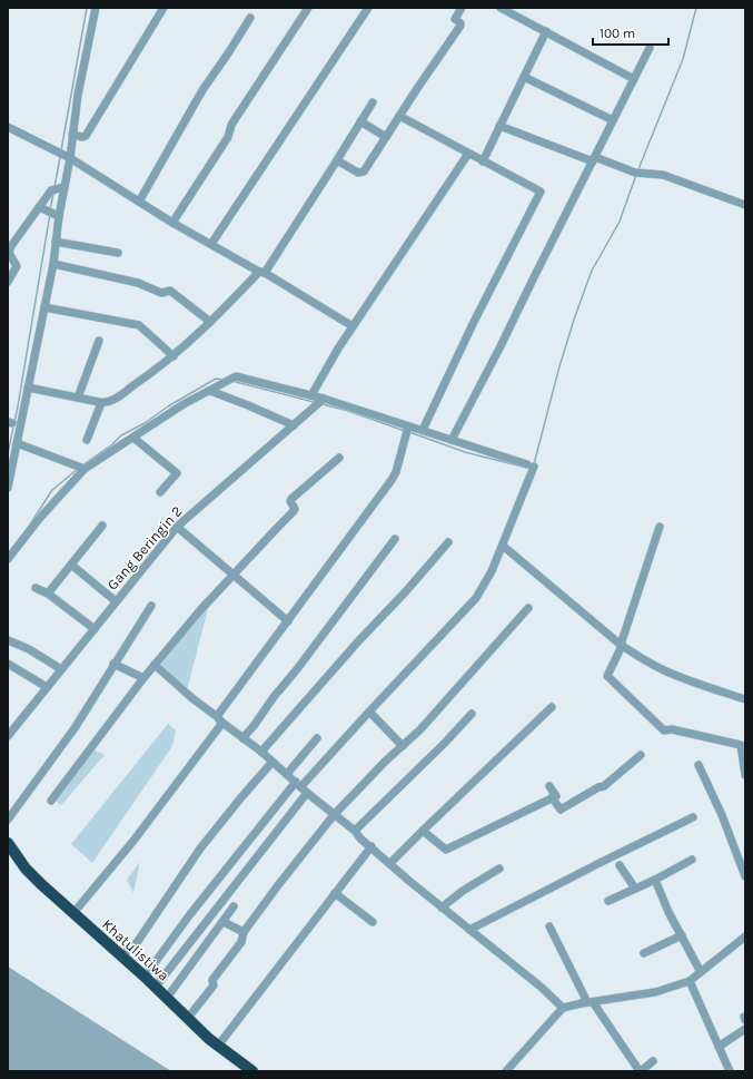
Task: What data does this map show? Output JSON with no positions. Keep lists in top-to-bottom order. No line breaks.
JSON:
{"streets":{"highway":["Khatulistiwa"],"street":["Gang Beringin 2"]},"scale_bar":"100 m"}
